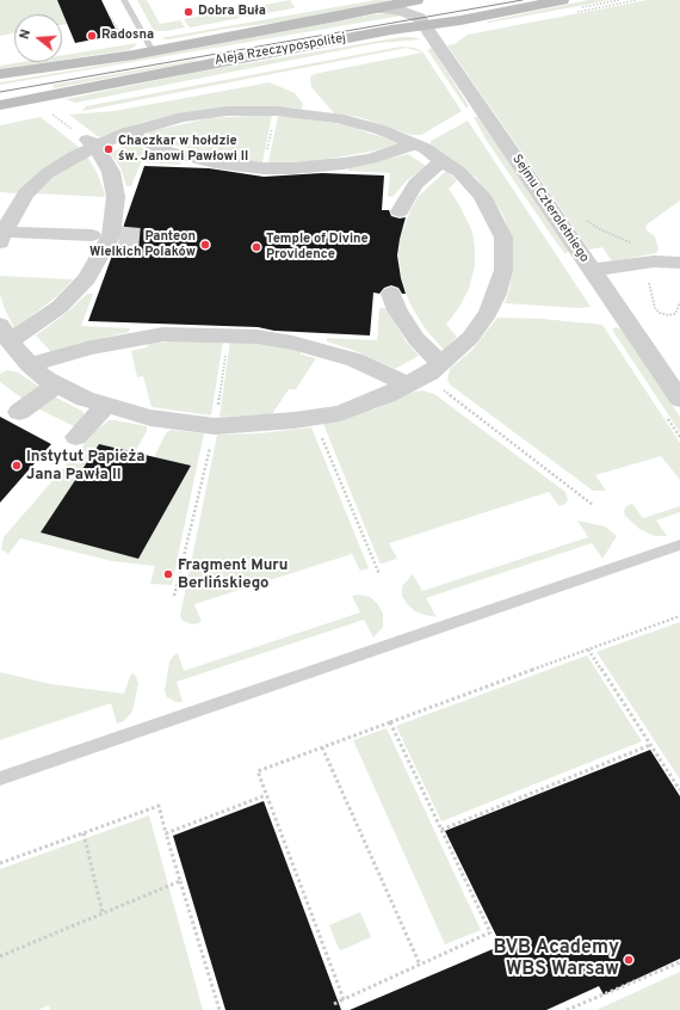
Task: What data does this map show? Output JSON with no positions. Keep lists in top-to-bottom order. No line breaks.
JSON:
{"streets":{"street":["Aleja Rzeczypospolitej","Sejmu Czteroletniego"]},"crossings":[["Aleja Rzeczypospolitej","Sejmu Czteroletniego"]],"places":["Dobra Buła","Radosna","Chaczkar w hołdzie św. Janowi Pawłowi II","Panteon Wielkich Polaków","Temple of Divine Providence","Instytut Papieża Jana Pawła II","Fragment Muru Berlińskiego","BVB Academy WBS Warsaw"],"north":"left"}
